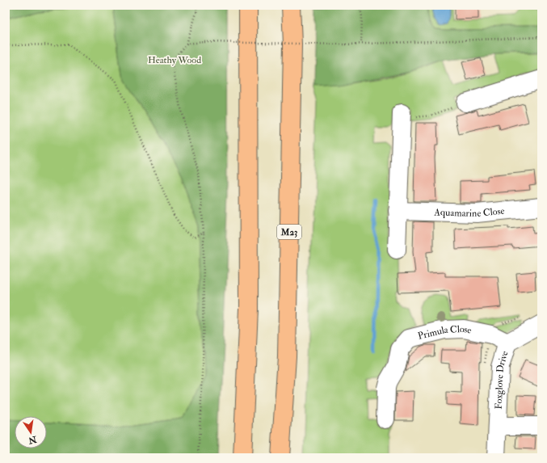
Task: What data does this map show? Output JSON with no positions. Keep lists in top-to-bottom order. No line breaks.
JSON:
{"streets":{"highway":["M23"],"street":["Aquamarine Close","Primula Close","Foxglove Drive"]},"crossings":[["Primula Close","Foxglove Drive"]],"parks":["Heathy Wood"],"north":"bottom"}
